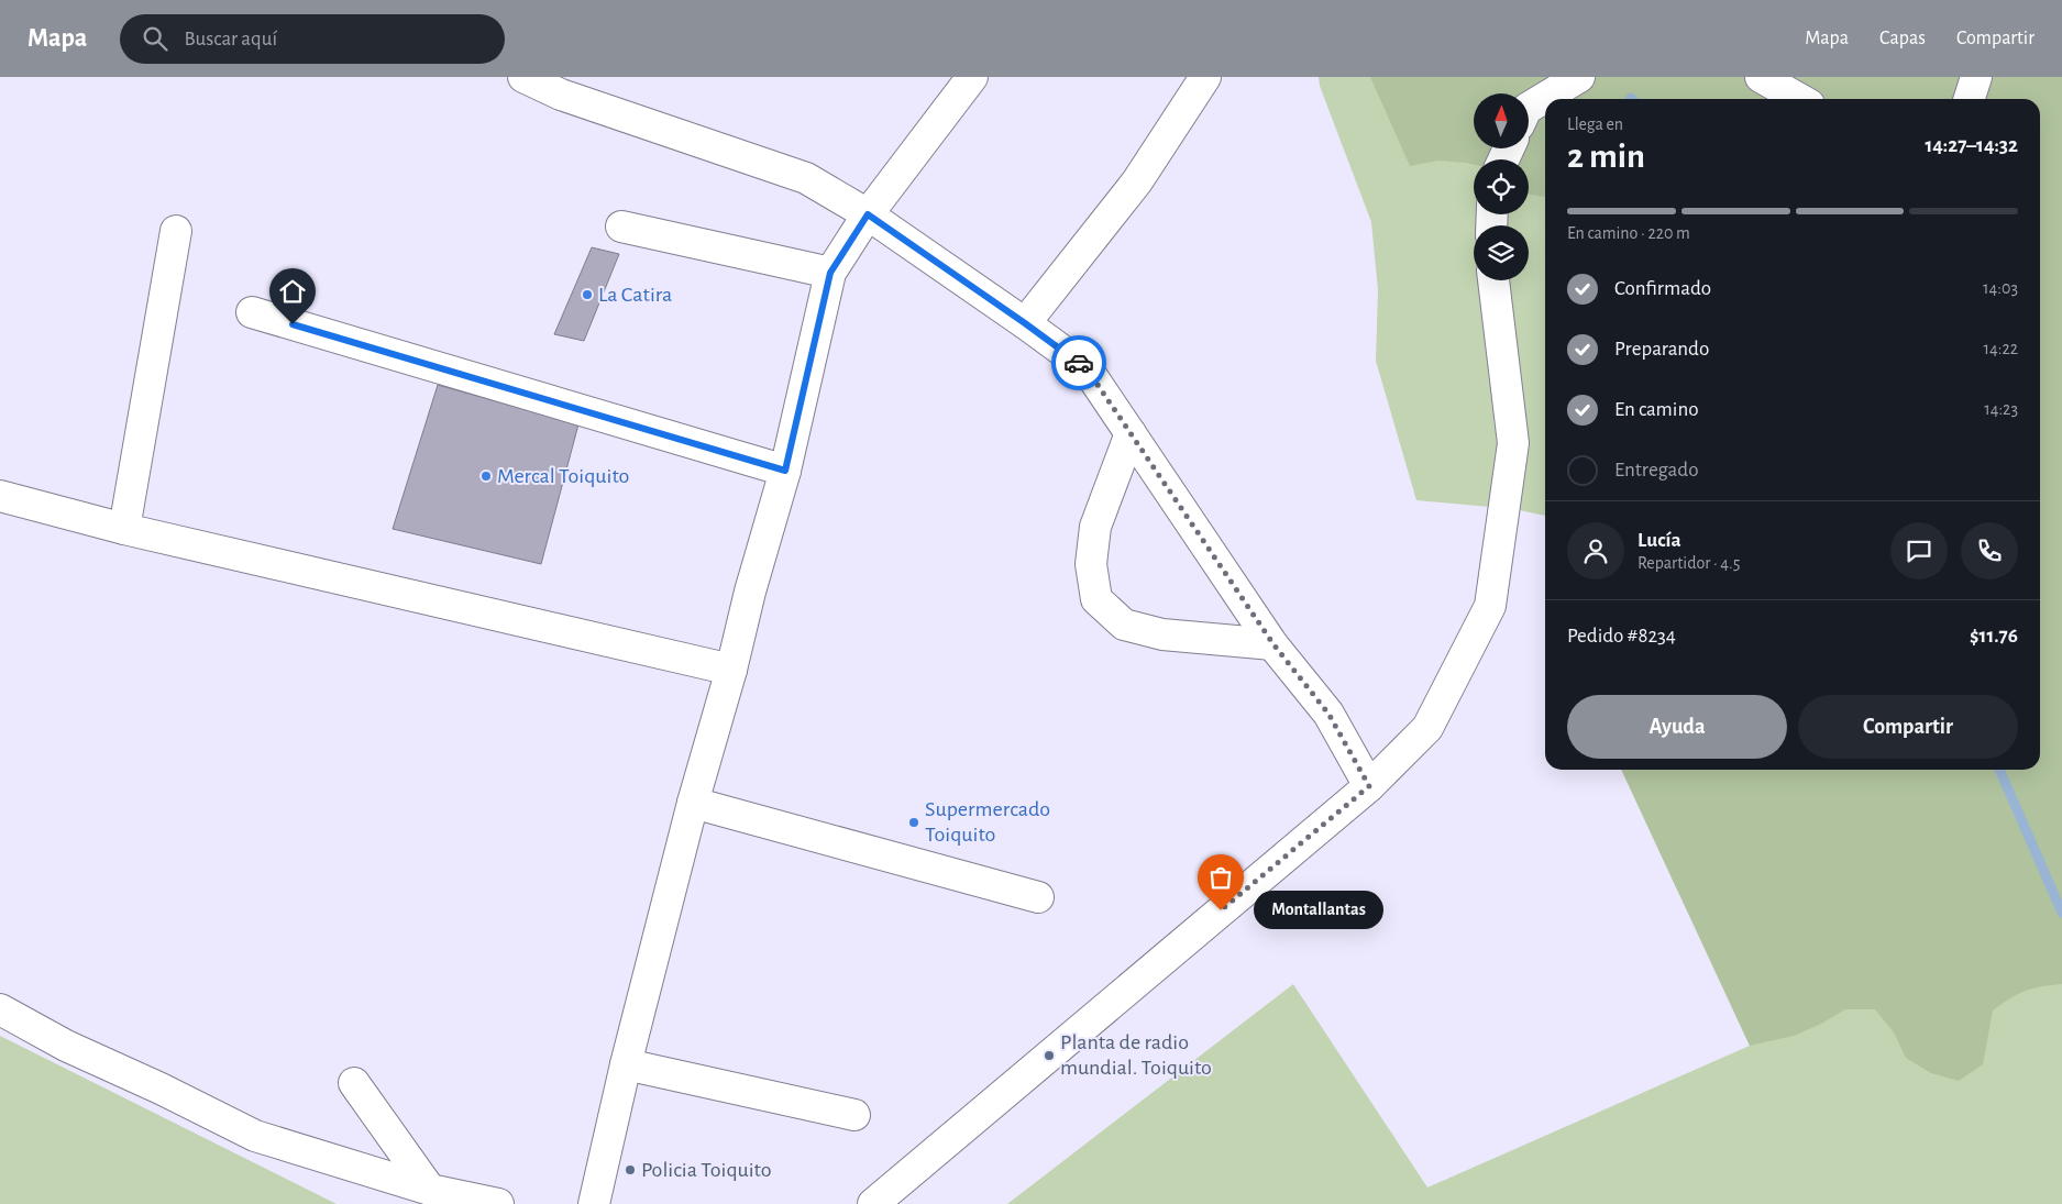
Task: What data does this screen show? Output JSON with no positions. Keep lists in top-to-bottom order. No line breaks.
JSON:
{"places":["La Catira","Mercal Toiquito","Supermercado Toiquito","Montallantas","Planta de radio mundial. Toiquito","Policia Toiquito"],"north":"top","page":{"header":"Mapa","search":"Buscar aquí","nav":["Mapa","Capas","Compartir"],"heading":["2 min","Llega en","14:27–14:32"],"panel":["Lucía","Repartidor · 4.5","Pedido #8234","$11.76"],"bar":"En camino · 220 m","list":[["Confirmado","14:03"],["Preparando","14:22"],["En camino","14:23"],"Entregado"],"buttons":["Ayuda","Compartir"],"bubble":"Montallantas"}}
